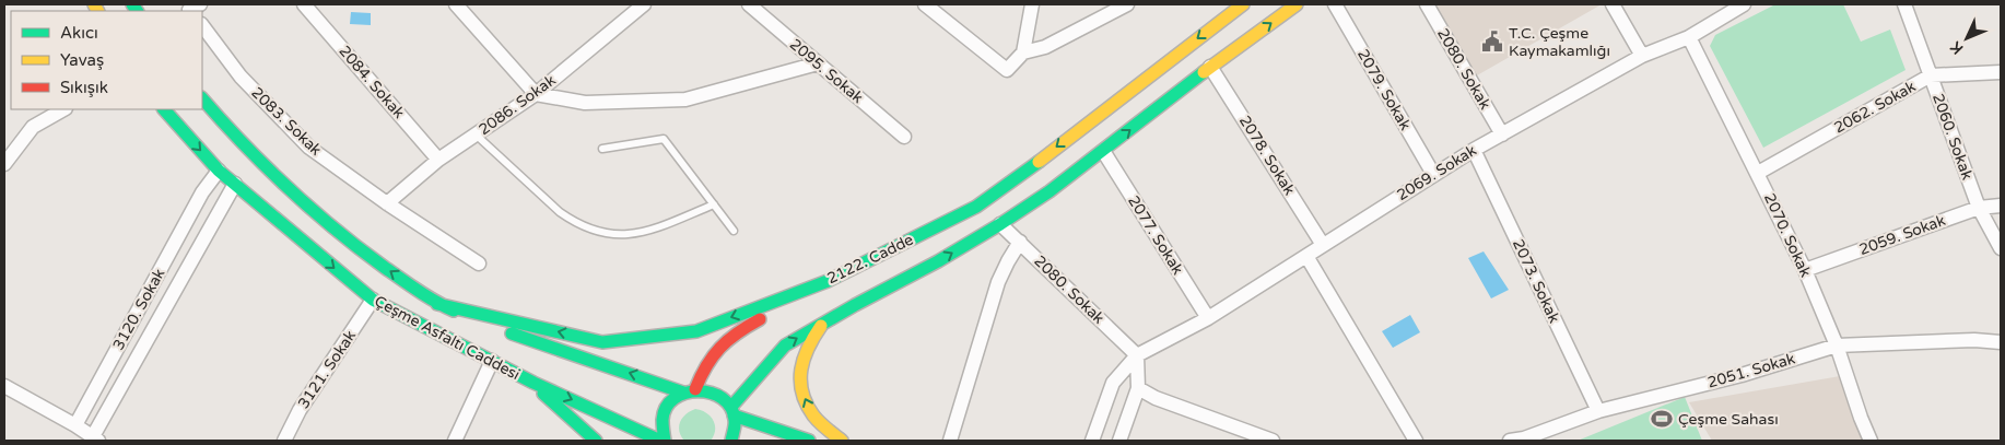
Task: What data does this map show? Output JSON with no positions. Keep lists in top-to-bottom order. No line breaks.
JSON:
{"streets":{"highway":["2122. Cadde","Çeşme Asfaltı Caddesi"],"street":["2080. Sokak","2095. Sokak","2084. Sokak","2079. Sokak","2086. Sokak","2062. Sokak","2083. Sokak","2060. Sokak","2078. Sokak","2069. Sokak","2077. Sokak","2070. Sokak","2059. Sokak","2073. Sokak","3120. Sokak","3121. Sokak","2051. Sokak"]},"crossings":[["2080. Sokak","2069. Sokak"],["2084. Sokak","2086. Sokak"],["2079. Sokak","2069. Sokak"],["2086. Sokak","2083. Sokak"],["2062. Sokak","2060. Sokak"],["2062. Sokak","2070. Sokak"],["2060. Sokak","2059. Sokak"],["2078. Sokak","2069. Sokak"],["2069. Sokak","2077. Sokak"],["2069. Sokak","2070. Sokak"],["2069. Sokak","2073. Sokak"],["2070. Sokak","2059. Sokak"],["2070. Sokak","2051. Sokak"],["2122. Cadde","Çeşme Asfaltı Caddesi"],["2073. Sokak","2051. Sokak"],["3120. Sokak","Çeşme Asfaltı Caddesi"],["Çeşme Asfaltı Caddesi","3121. Sokak"]],"places":{"public building":["T.C. Çeşme Kaymakamlığı"],"sports":["Çeşme Sahası"]},"legend":["Akıcı","Yavaş","Sıkışık"],"north":"bottom left"}
